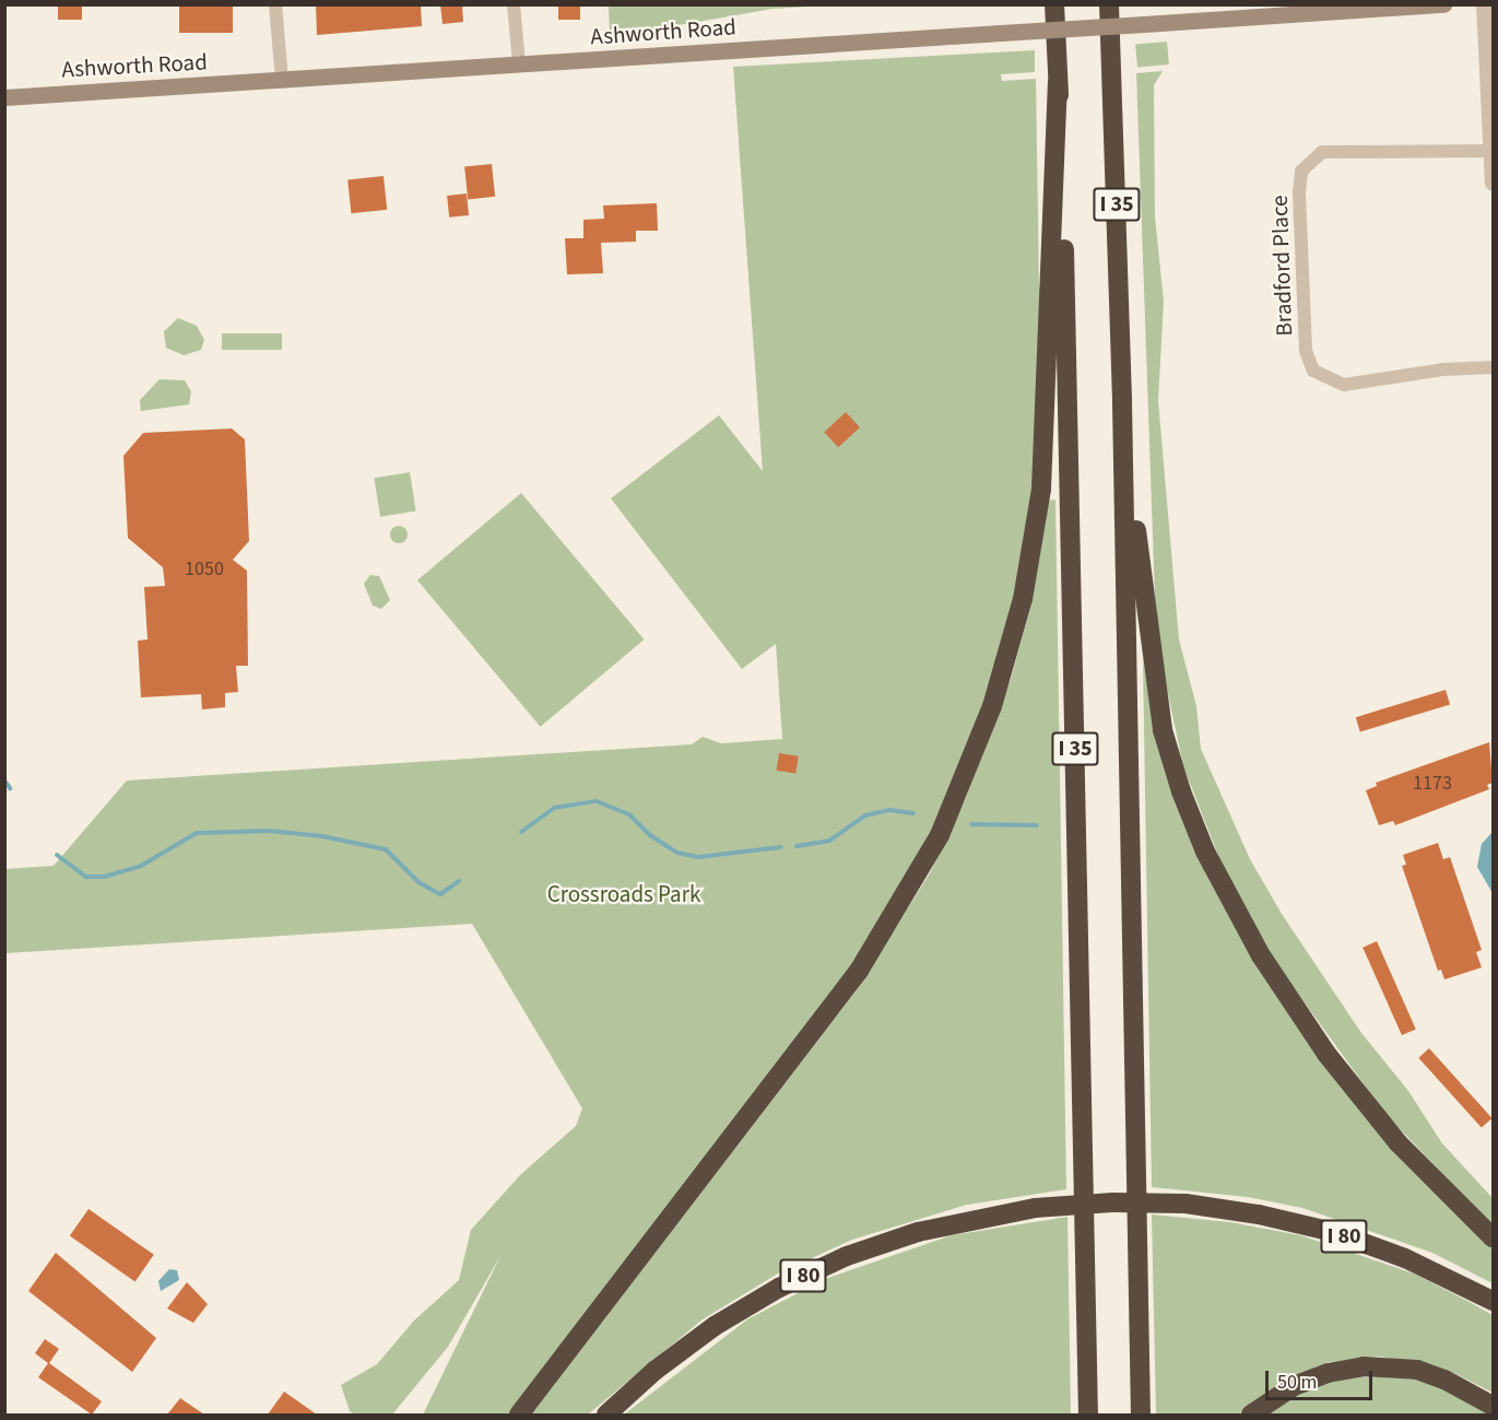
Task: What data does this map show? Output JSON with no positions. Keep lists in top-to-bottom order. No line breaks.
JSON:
{"streets":{"highway":["I 35","I 80"],"main road":["Ashworth Road"],"street":["Bradford Place"]},"parks":["Crossroads Park"],"house_numbers":["1050","1173"],"scale_bar":"50 m"}
